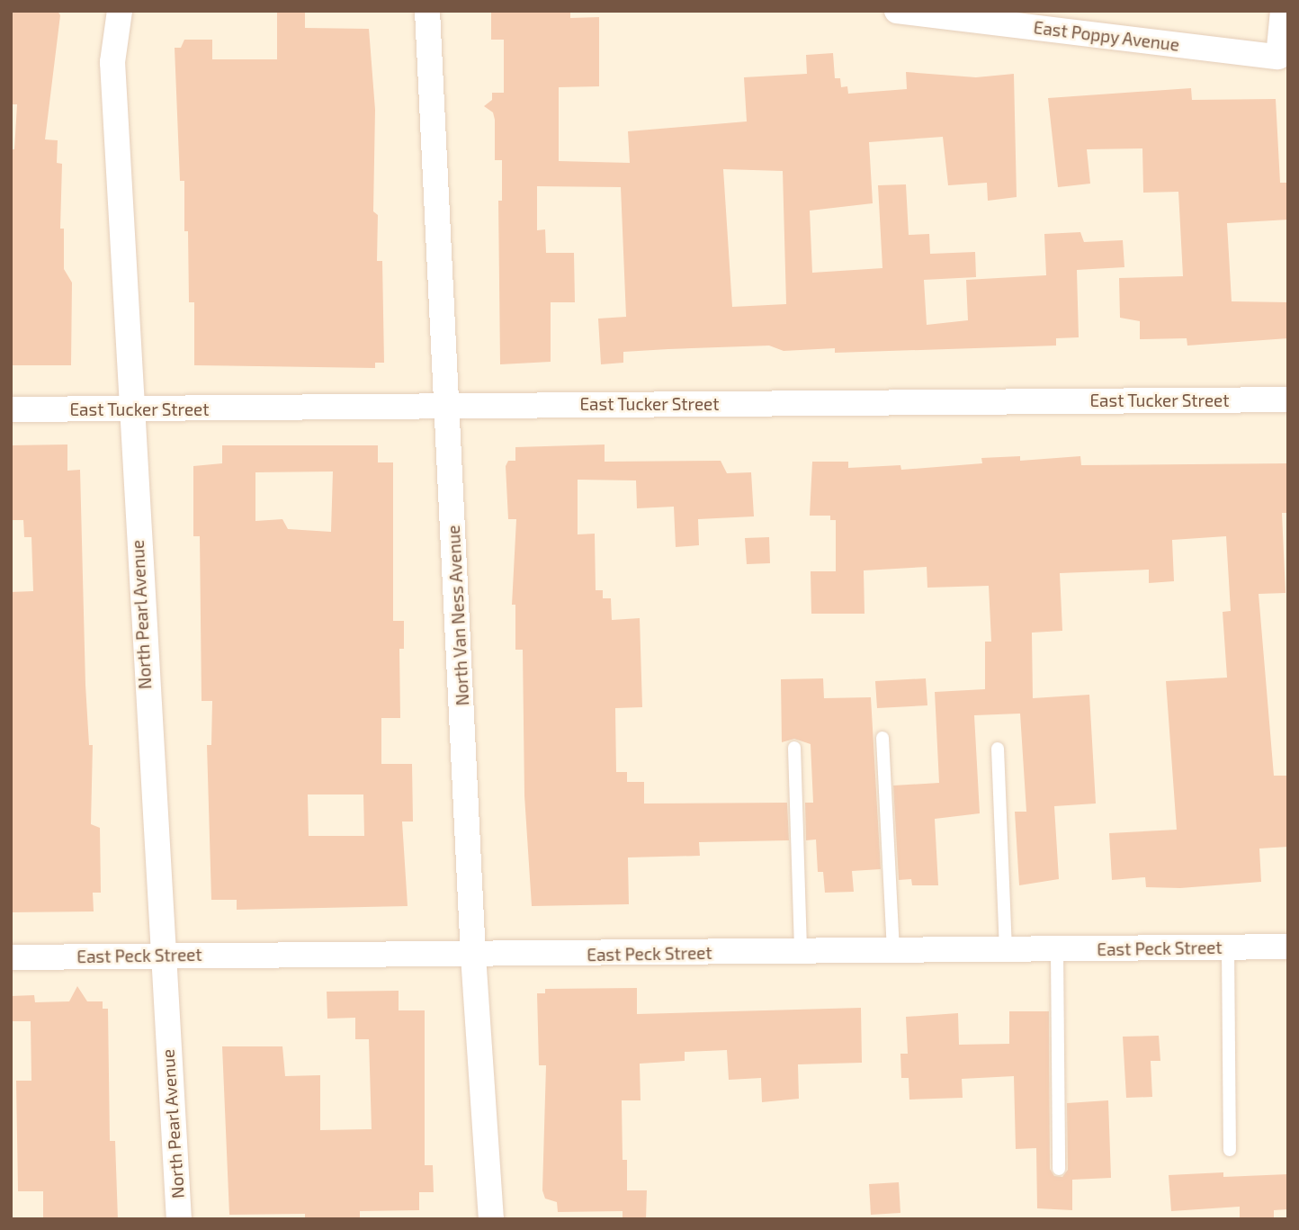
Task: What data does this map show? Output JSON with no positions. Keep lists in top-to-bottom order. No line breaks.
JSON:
{"streets":{"street":["East Poppy Avenue","East Tucker Street","North Pearl Avenue","North Van Ness Avenue","East Peck Street"]},"crossings":[["East Tucker Street","North Pearl Avenue"],["East Tucker Street","North Van Ness Avenue"],["North Pearl Avenue","East Peck Street"],["North Van Ness Avenue","East Peck Street"]]}
